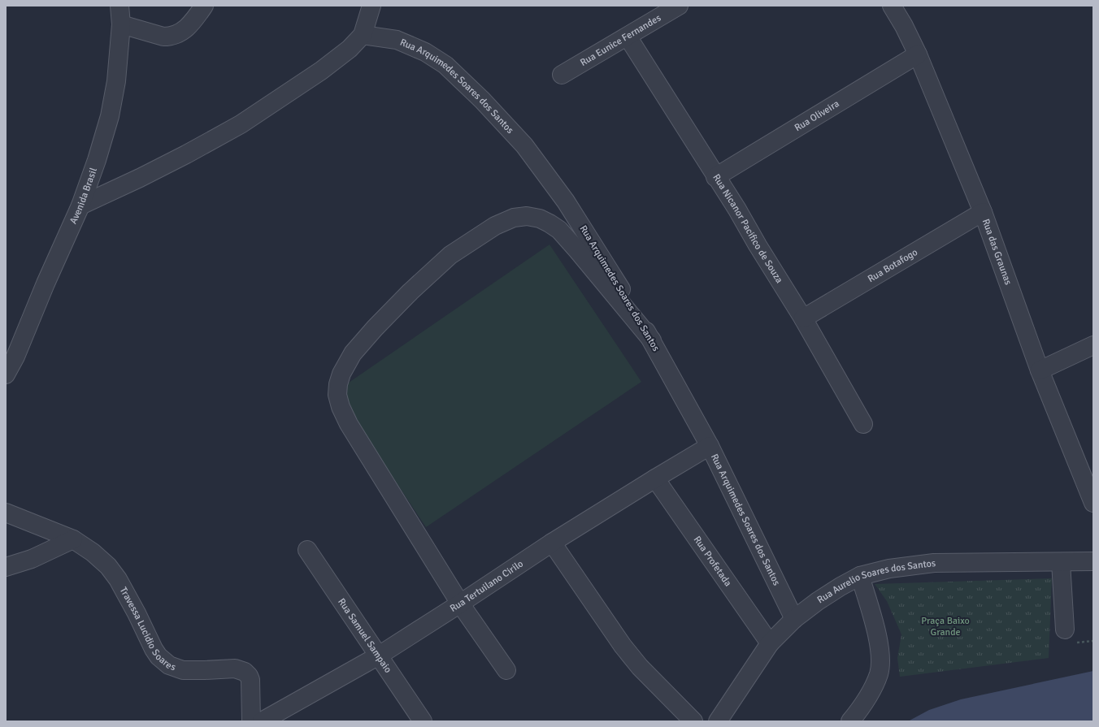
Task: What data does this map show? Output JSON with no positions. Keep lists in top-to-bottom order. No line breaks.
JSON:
{"streets":{"street":["Rua Eunice Fernandes","Rua Arquimedes Soares dos Santos","Rua Oliveira","Avenida Brasil","Rua Nicanor Pacifico de Souza","Rua das Graunas","Rua Botafogo","Rua Profetada","Rua Aurelio Soares dos Santos","Rua Tertuilano Cirilo","Travessa Lucidio Soares","Rua Samuel Sampaio"]},"crossings":[["Rua Eunice Fernandes","Rua Nicanor Pacifico de Souza"],["Rua Arquimedes Soares dos Santos","Rua Aurelio Soares dos Santos"],["Rua Arquimedes Soares dos Santos","Rua Tertuilano Cirilo"],["Rua Oliveira","Rua Nicanor Pacifico de Souza"],["Rua Oliveira","Rua das Graunas"],["Rua Nicanor Pacifico de Souza","Rua Botafogo"],["Rua das Graunas","Rua Botafogo"],["Rua Profetada","Rua Aurelio Soares dos Santos"],["Rua Profetada","Rua Tertuilano Cirilo"],["Rua Tertuilano Cirilo","Rua Samuel Sampaio"]],"parks":["Praça Baixo Grande"]}
